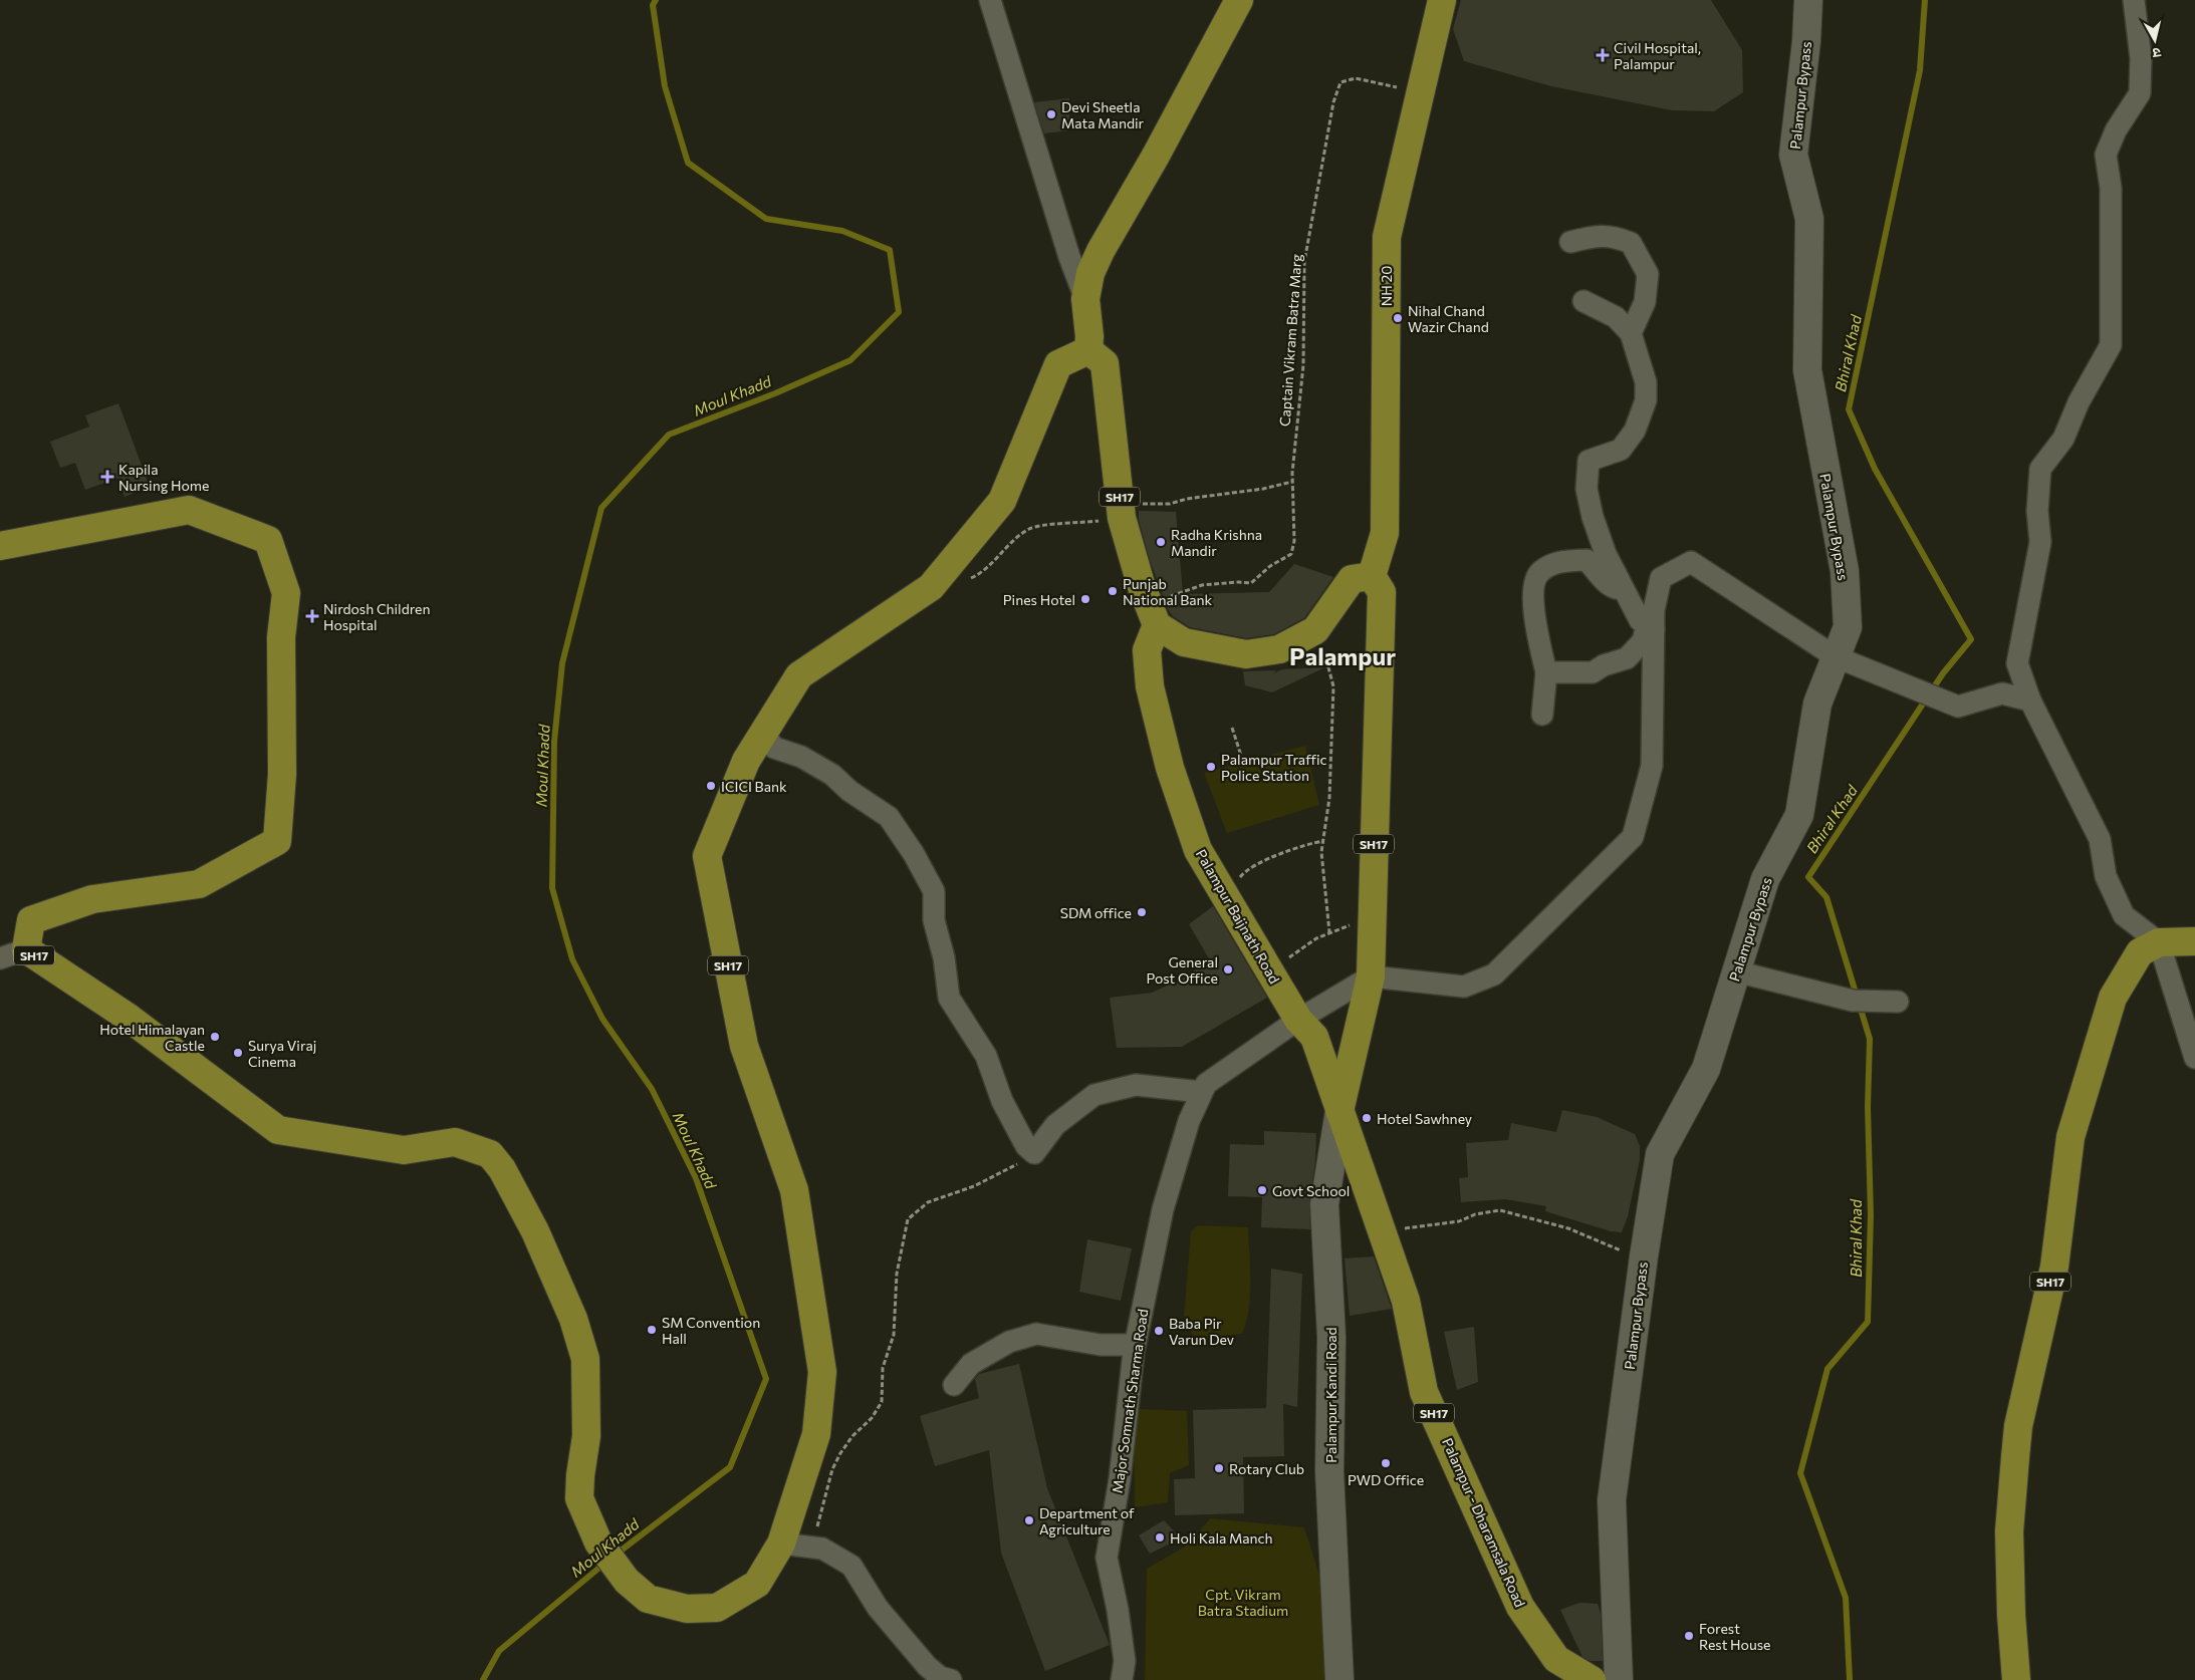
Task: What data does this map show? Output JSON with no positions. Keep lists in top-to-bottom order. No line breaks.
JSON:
{"streets":{"main road":["NH 20","SH17","Palampur Baijnath Road","Palampur - Dharamsala Road"],"street":["Palampur Bypass","Palampur Kandi Road","Major Somnath Sharma Road"],"path":["Captain Vikram Batra Marg"]},"crossings":[["NH 20","SH17"],["SH17","Palampur Baijnath Road"],["SH17","Palampur Kandi Road"],["SH17","Major Somnath Sharma Road"],["SH17","Palampur - Dharamsala Road"],["Palampur Baijnath Road","Palampur Kandi Road"],["Palampur Baijnath Road","Major Somnath Sharma Road"],["Palampur Baijnath Road","Palampur - Dharamsala Road"],["Palampur Kandi Road","Palampur - Dharamsala Road"]],"districts":["Palampur"],"water":["Bhiral Khad","Moul Khadd"],"parks":["Cpt. Vikram Batra Stadium"],"places":{"health":["Civil Hospital, Palampur","Kapila Nursing Home","Nirdosh Children Hospital"],"other":["Devi Sheetla Mata Mandir","Nihal Chand Wazir Chand","Radha Krishna Mandir","Punjab National Bank","Pines Hotel","Palampur Traffic Police Station","ICICI Bank","SDM office","General Post Office","Hotel Himalayan Castle","Surya Viraj Cinema","Hotel Sawhney","Govt School","SM Convention Hall","Baba Pir Varun Dev","PWD Office","Rotary Club","Department of Agriculture","Holi Kala Manch","Forest Rest House"]},"north":"bottom"}
